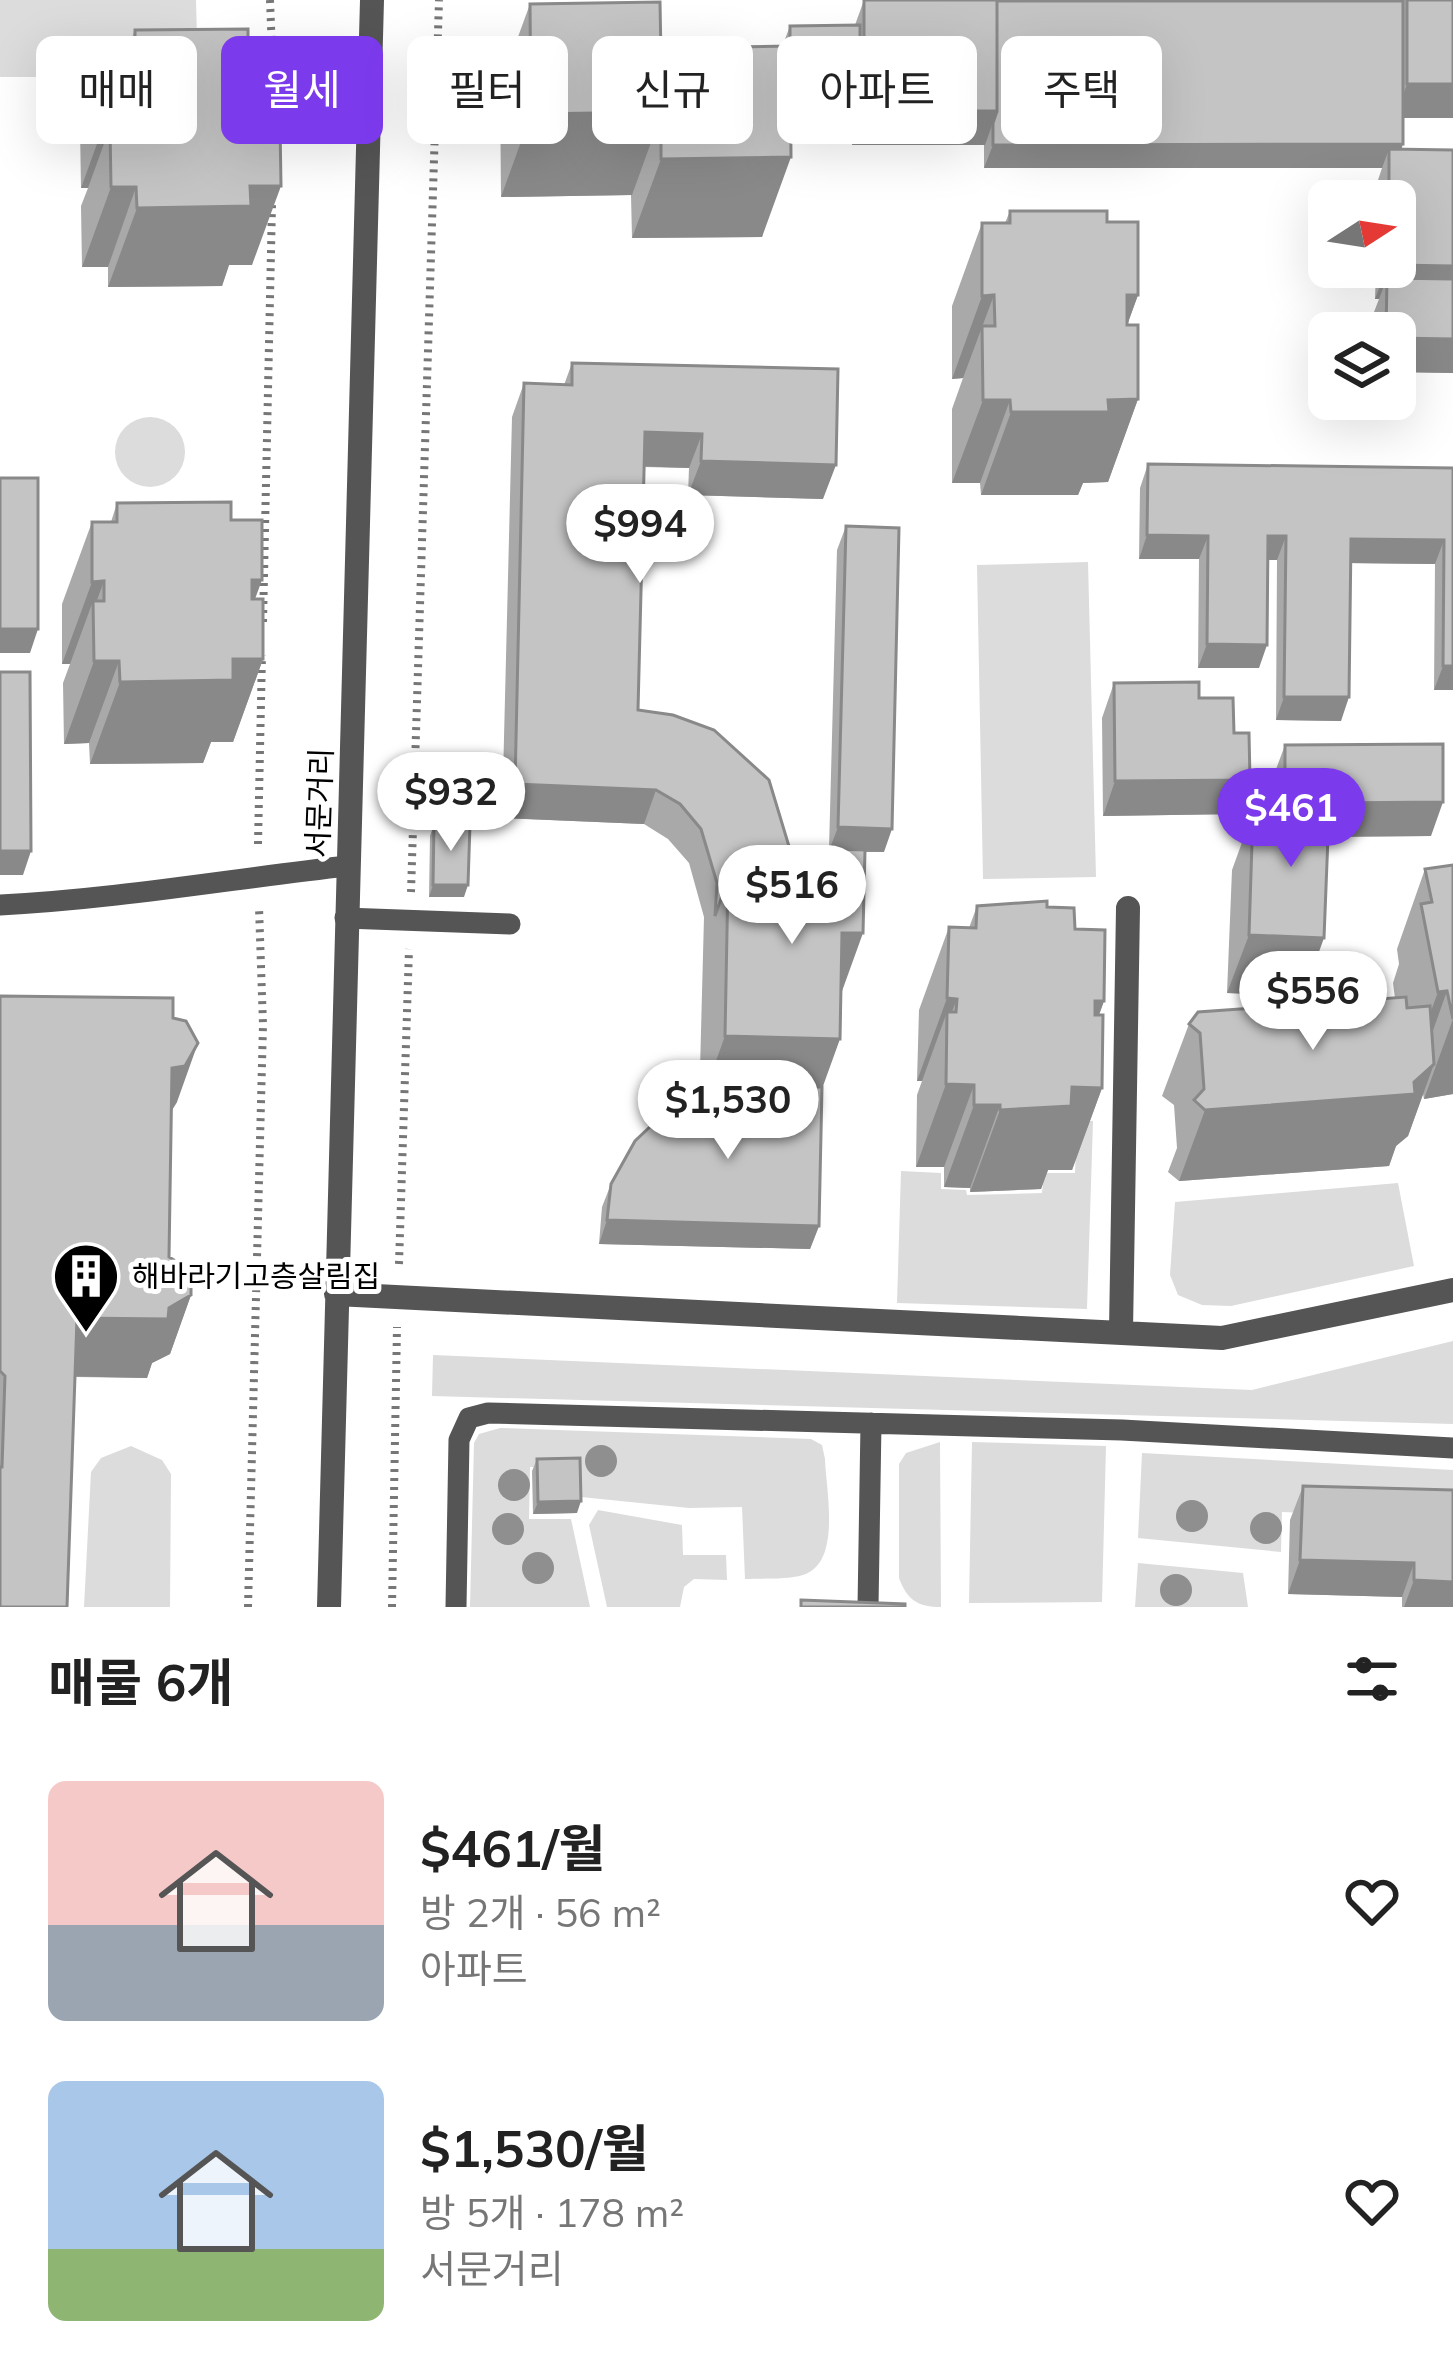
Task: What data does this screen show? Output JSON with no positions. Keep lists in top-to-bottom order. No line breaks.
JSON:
{"streets":{"street":["서문거리"]},"places":{"building":["해바라기고층살림집"]},"north":"right","page":{"chip":["매매","월세","필터","신규","아파트","주택"],"price":["$994","$932","$461","$516","$556","$1,530"],"heading":"매물 6개","list":[{"name":"$461/월","note":"방 2개 · 56 m² · 아파트"},{"name":"$1,530/월","note":"방 5개 · 178 m² · 서문거리"}]}}
